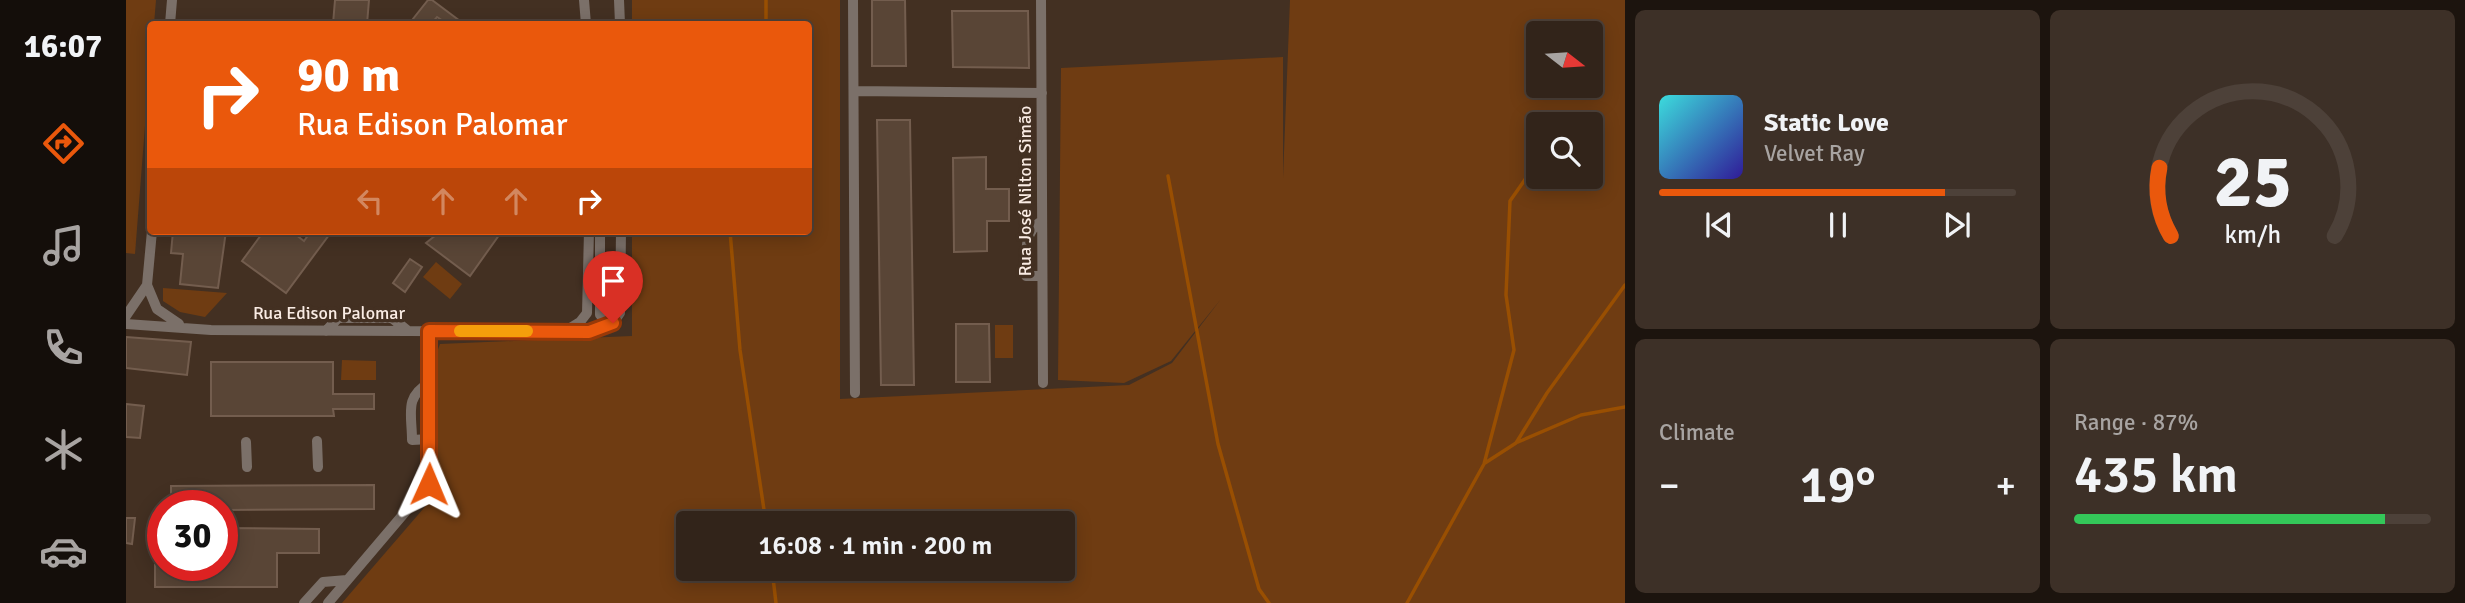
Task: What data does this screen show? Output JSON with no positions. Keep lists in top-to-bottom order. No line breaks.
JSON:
{"streets":{"street":["Rua José Nilton Simão","Rua Edison Palomar"]},"north":"right","page":{"tabs":"16:07","turn":["90 m","Rua Edison Palomar"],"song":["Static Love","Velvet Ray"],"tile":["Climate",["Range · 87%","435 km"]],"heat":["−","19°","+"],"limit":"30","trip":"16:08 · 1 min · 200 m","gauge":["25","km/h"]}}
